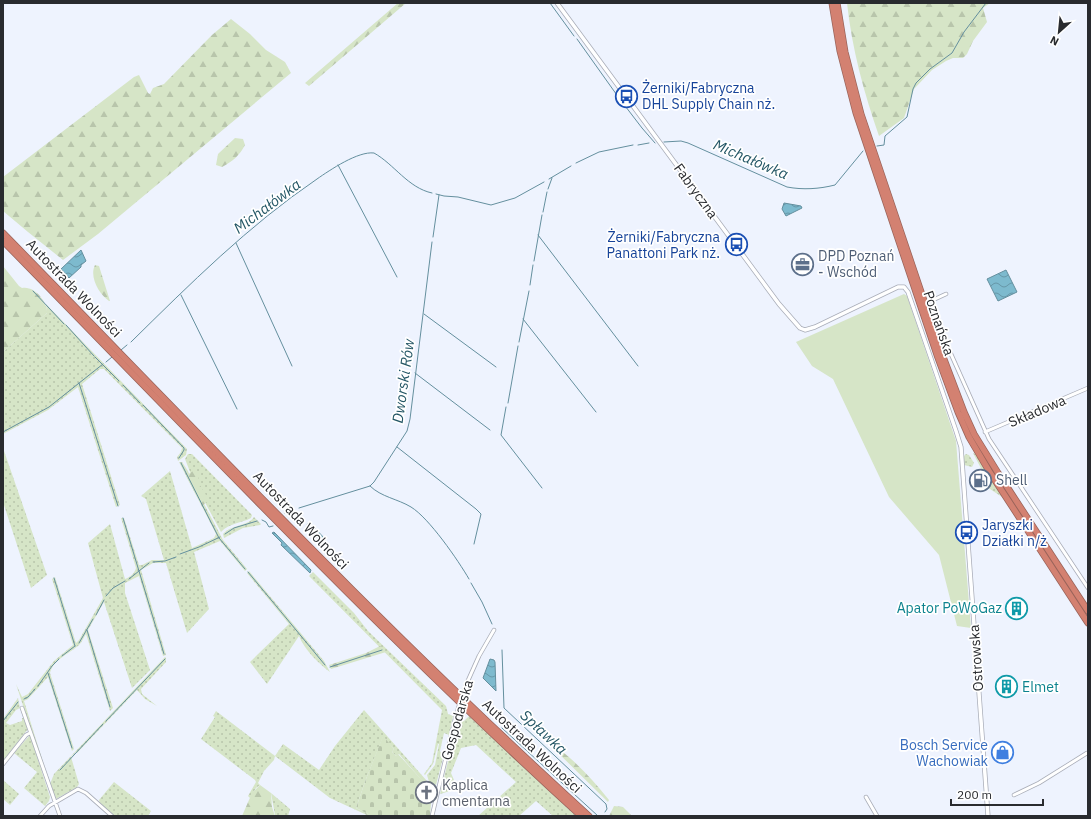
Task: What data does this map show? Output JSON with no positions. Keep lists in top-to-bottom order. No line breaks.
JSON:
{"streets":{"highway":["Autostrada Wolności","Poznańska"],"street":["Fabryczna","Składowa","Ostrowska","Gospodarska"]},"crossings":[["Fabryczna","Ostrowska"]],"water":["Michałówka","Dworski Rów","Spławka"],"places":{"bus stop":["Żerniki/Fabryczna DHL Supply Chain nż.","Żerniki/Fabryczna Panattoni Park nż.","Jaryszki Działki n/ż"],"office":["DPD Poznań - Wschód"],"fuel station":["Shell"],"building":["Apator PoWoGaz","Elmet"],"shop":["Bosch Service Wachowiak"],"church":["Kaplica cmentarna"]},"scale_bar":"200 m","north":"bottom left"}
